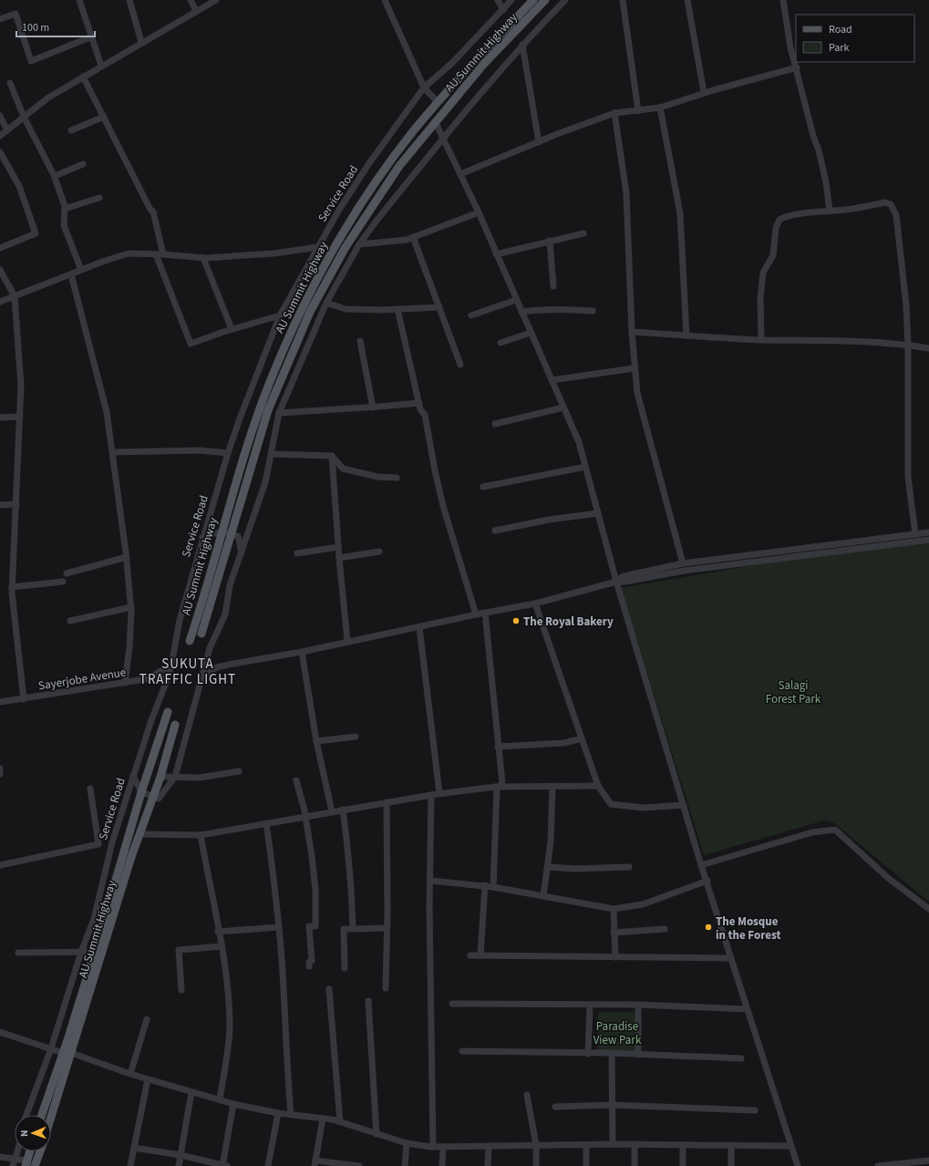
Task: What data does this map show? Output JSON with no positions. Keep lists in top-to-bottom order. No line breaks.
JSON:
{"streets":{"main road":["AU Summit Highway"],"street":["Service Road","Sayerjobe Avenue"]},"crossings":[["Service Road","Sayerjobe Avenue"]],"districts":["SUKUTA TRAFFIC LIGHT"],"parks":["Salagi Forest Park","Paradise View Park"],"places":["The Royal Bakery","The Mosque in the Forest"],"legend":["Road","Park"],"scale_bar":"100 m","north":"left"}
